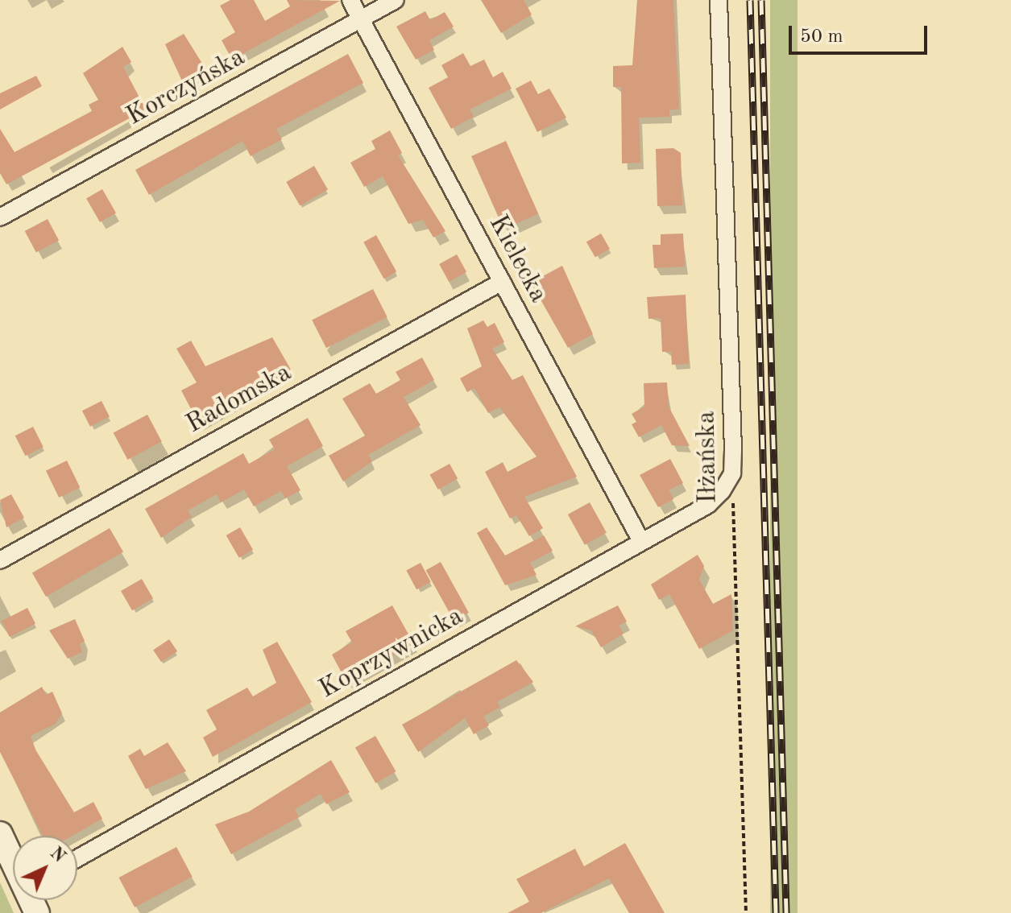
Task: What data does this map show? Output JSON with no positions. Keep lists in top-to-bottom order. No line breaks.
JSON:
{"streets":{"street":["Korczyńska","Kielecka","Radomska","Iłżańska","Koprzywnicka"]},"crossings":[["Korczyńska","Kielecka"],["Kielecka","Radomska"],["Kielecka","Koprzywnicka"],["Iłżańska","Koprzywnicka"]],"scale_bar":"50 m","north":"top right"}
